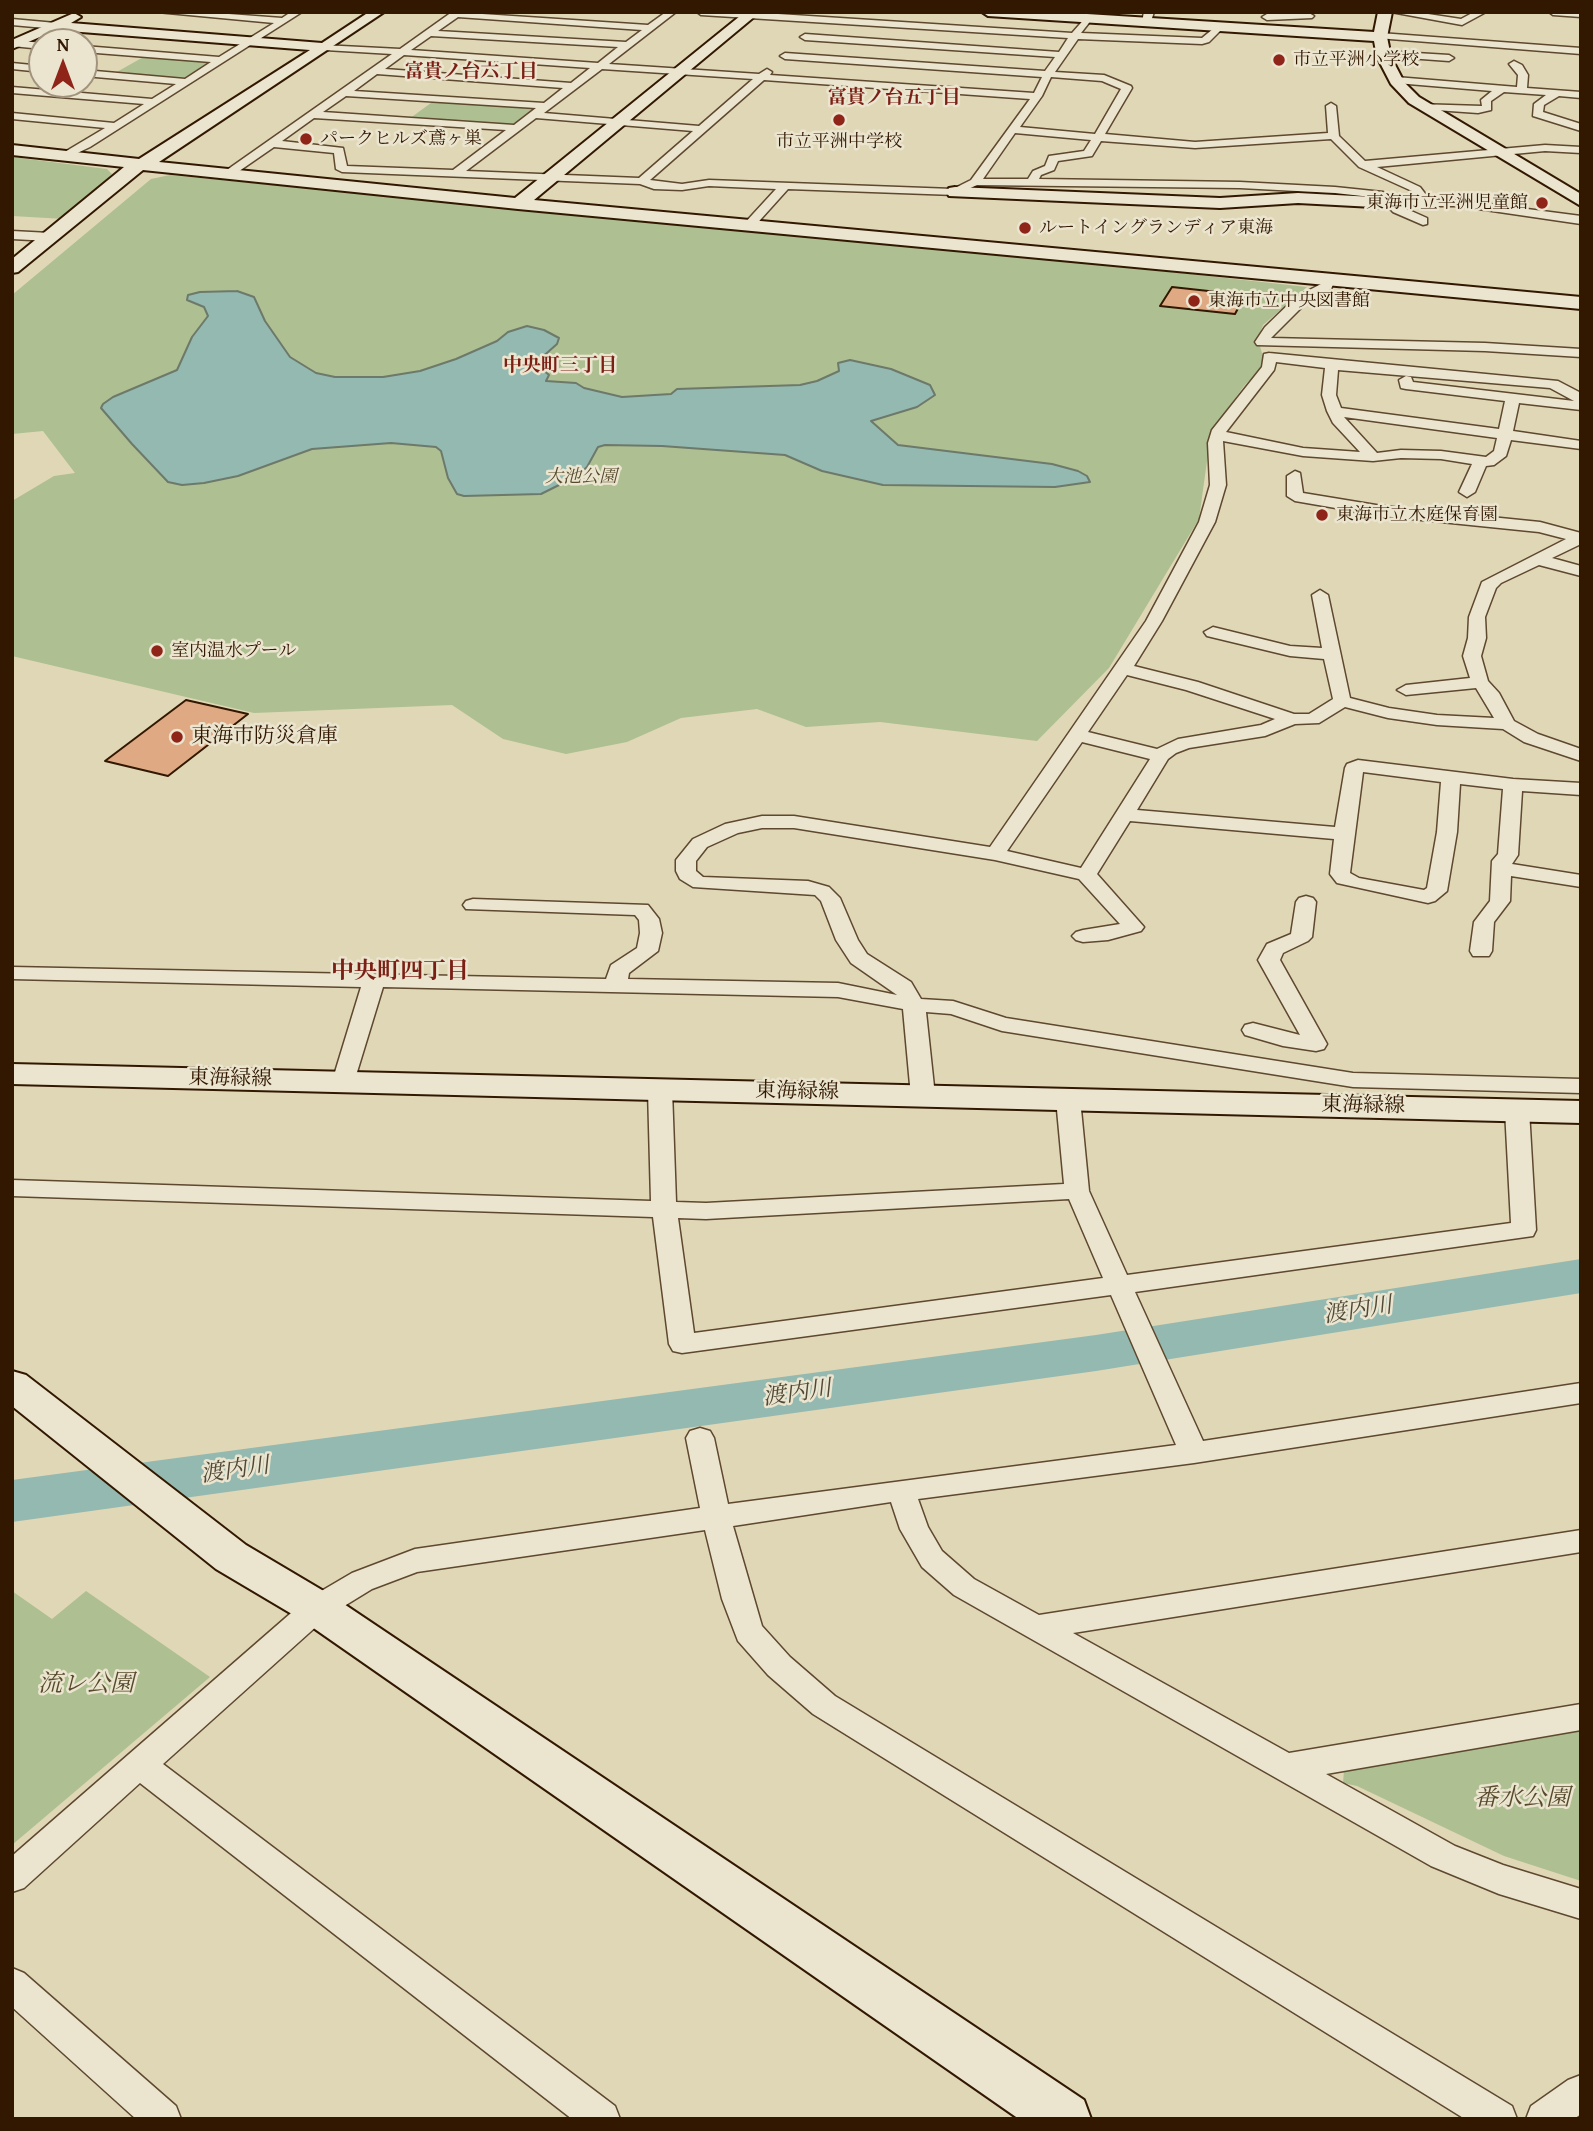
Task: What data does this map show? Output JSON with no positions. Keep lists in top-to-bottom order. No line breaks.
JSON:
{"streets":{"street":["東海緑線"]},"districts":["富貴ノ台六丁目","富貴ノ台五丁目","中央町三丁目","中央町四丁目"],"water":["渡内川"],"parks":["大池公園","流レ公園","番水公園"],"places":["市立平洲小学校","市立平洲中学校","パークヒルズ鳶ヶ巣","東海市立平洲児童館","ルートイングランディア東海","東海市立中央図書館","東海市立木庭保育園","室内温水プール","東海市防災倉庫"],"north":"top"}
